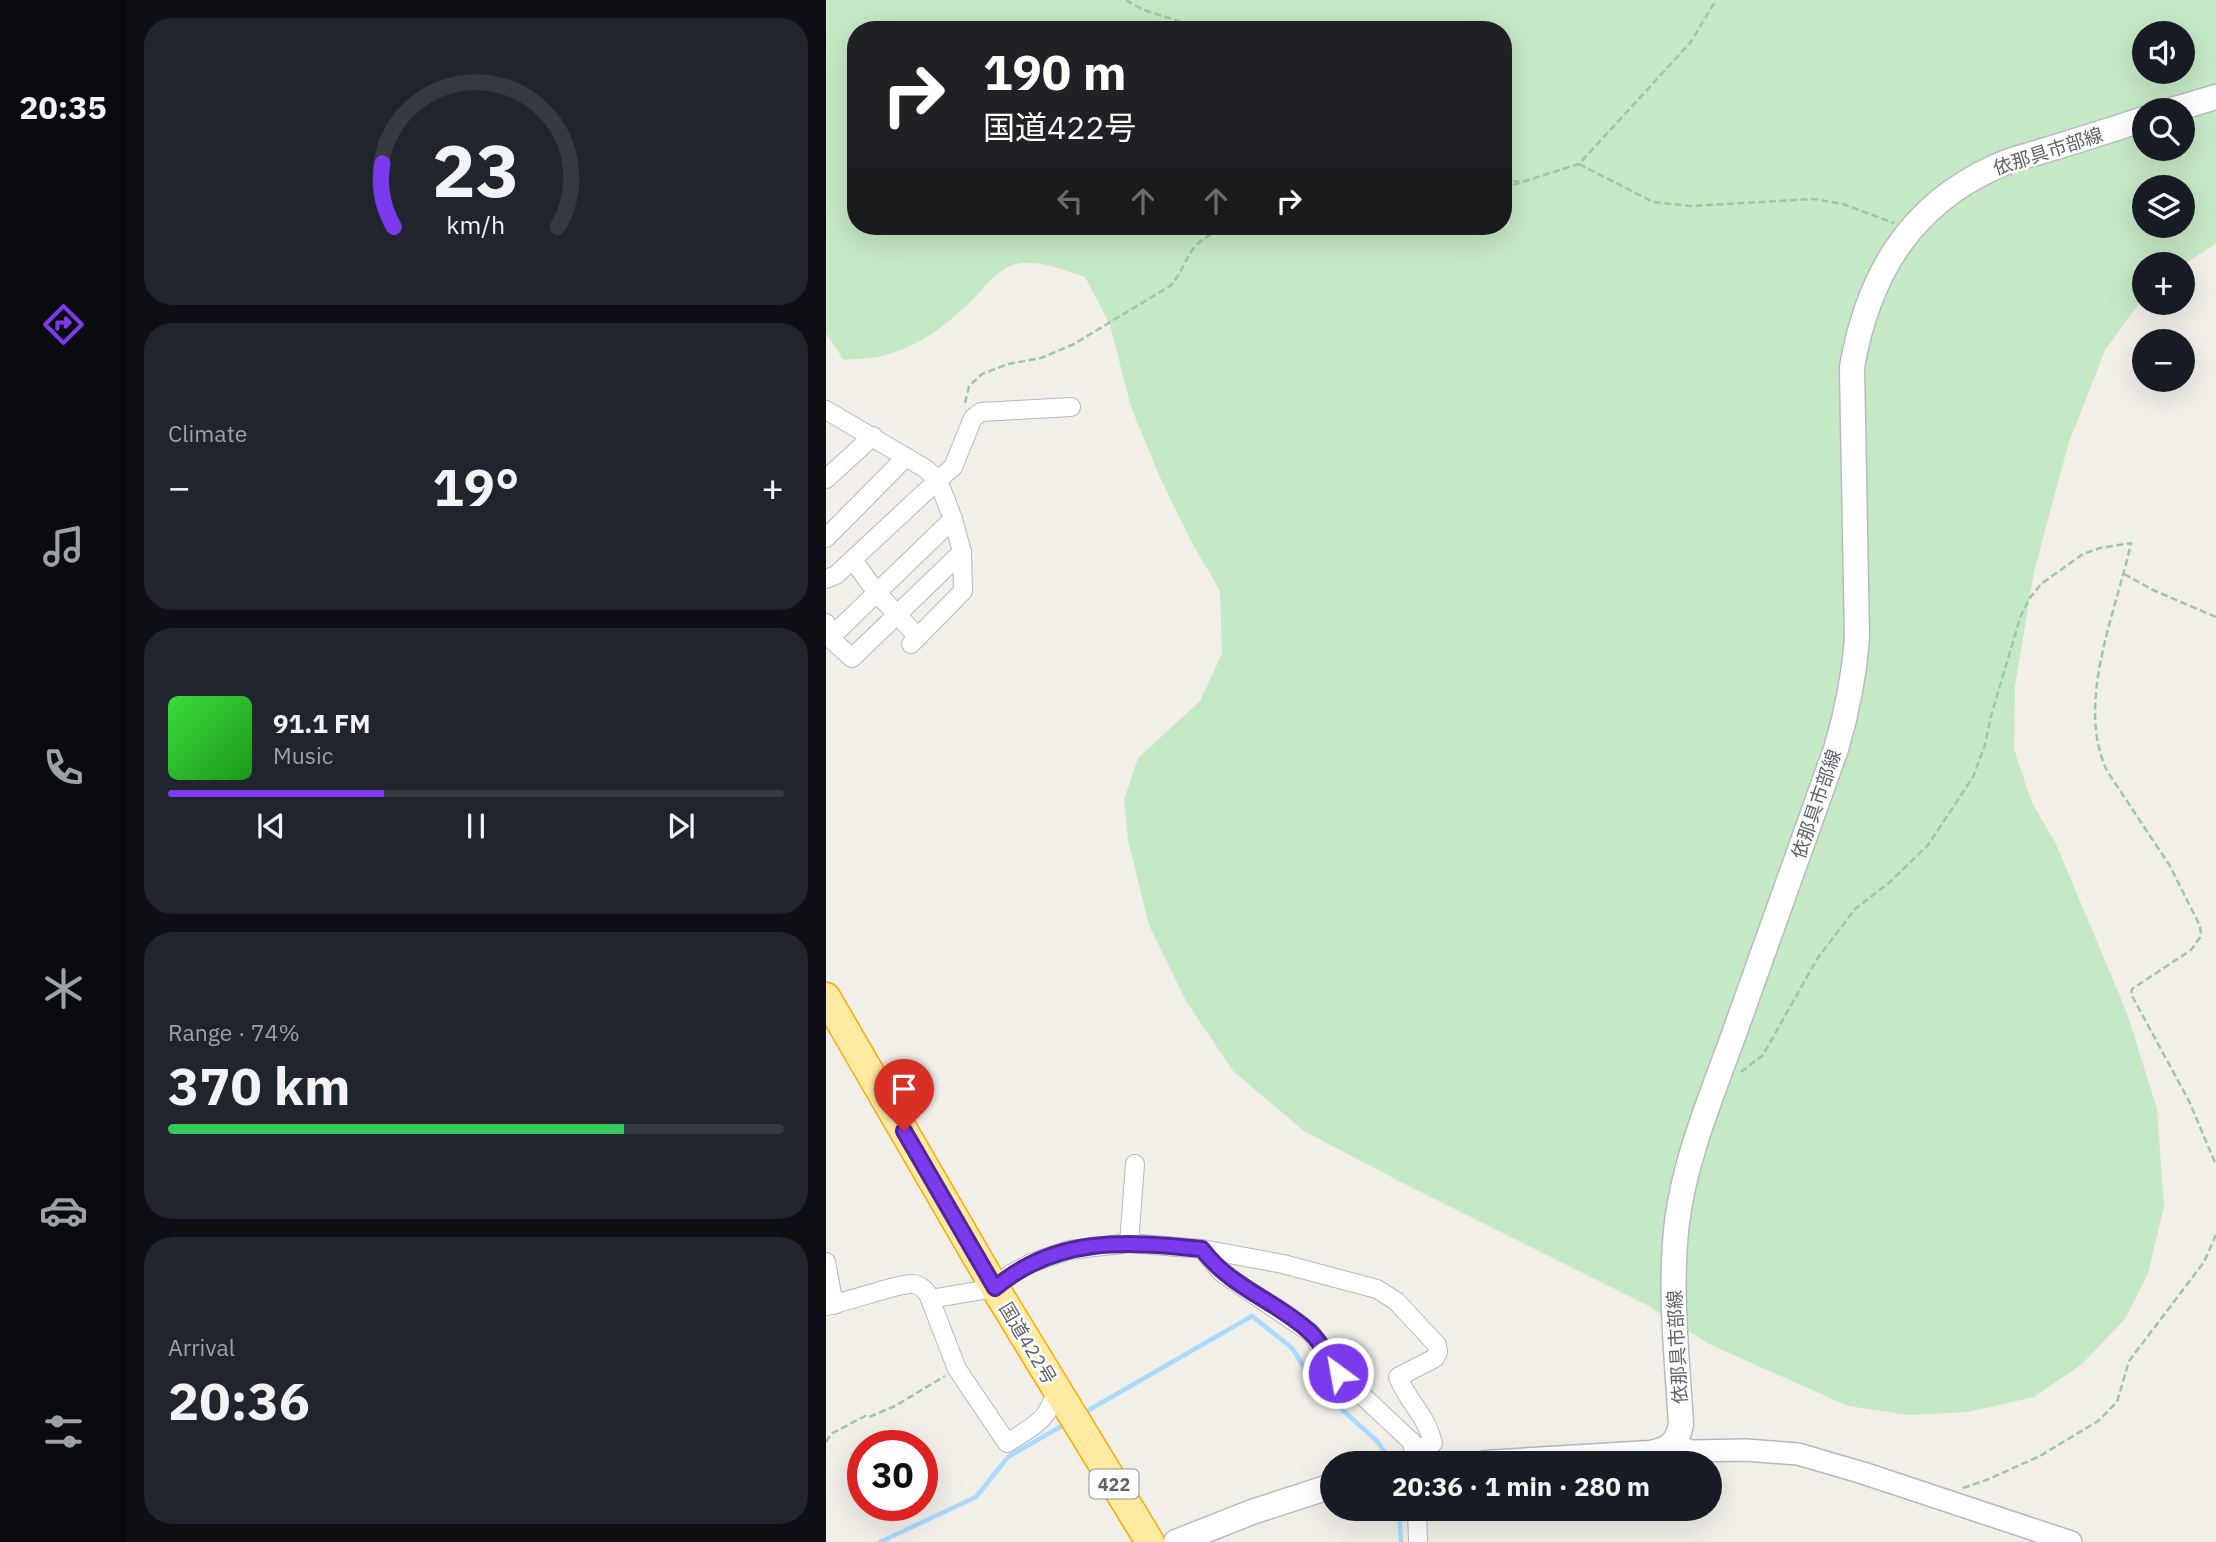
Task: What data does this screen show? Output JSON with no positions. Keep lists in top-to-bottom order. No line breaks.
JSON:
{"streets":{"highway":["国道422号","422"],"main road":["依那具市部線"]},"page":{"tabs":"20:35","map_buttons":["+","−"],"turn":["190 m","国道422号"],"tile":["Climate",["Range · 74%","370 km"],["Arrival","20:36"]],"heat":["−","19°","+"],"song":["91.1 FM","Music"],"limit":"30","trip":"20:36 · 1 min · 280 m","gauge":["23","km/h"]}}
